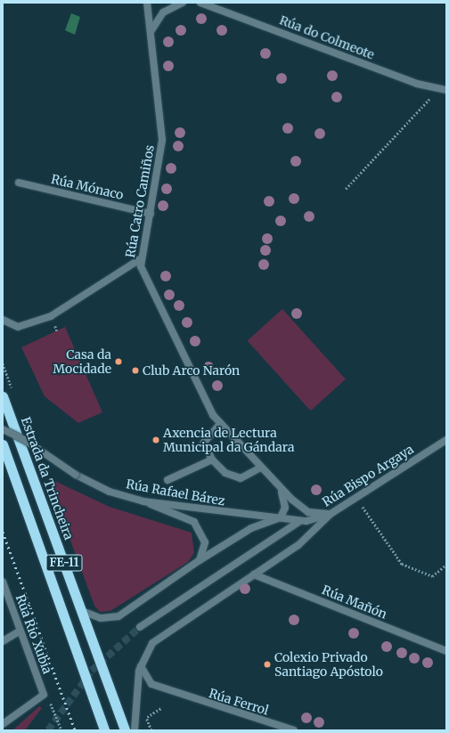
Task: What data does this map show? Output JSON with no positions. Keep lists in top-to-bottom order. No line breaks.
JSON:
{"streets":{"highway":["Estrada da Trincheira","FE-11"],"street":["Rúa do Colmeote","Rúa Mónaco","Rúa Catro Camiños","Rúa Bispo Argaya","Rúa Rafael Bárez","Rúa Mañón","Rúa Rio Xubia","Rúa Ferrol"]},"crossings":[["Rúa Mónaco","Rúa Catro Camiños"],["Rúa Catro Camiños","Rúa Bispo Argaya"],["Rúa Bispo Argaya","Rúa Rafael Bárez"]],"places":["Casa da Mocidade","Club Arco Narón","Axencia de Lectura Municipal da Gándara","Colexio Privado Santiago Apóstolo"]}
